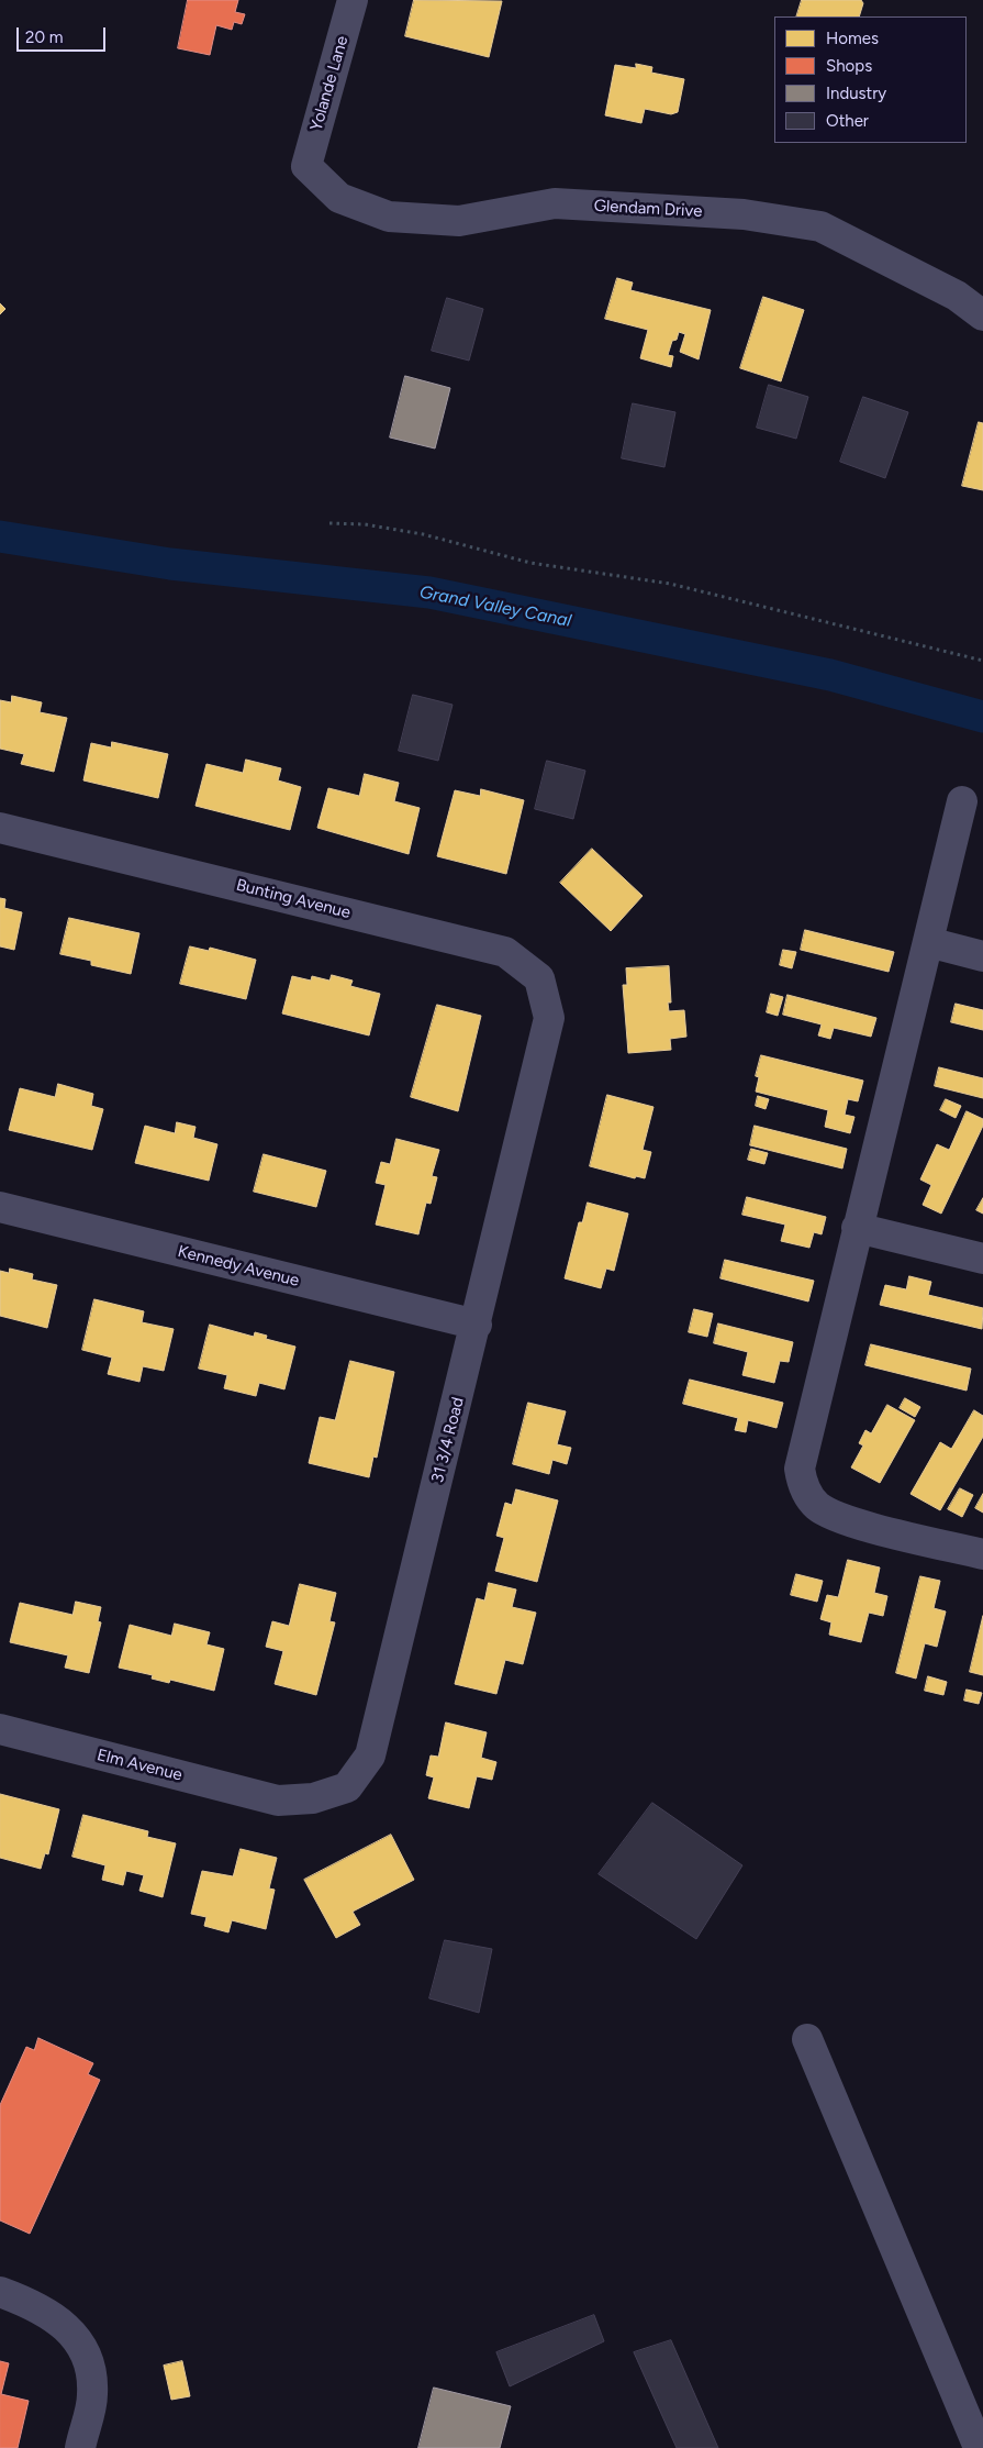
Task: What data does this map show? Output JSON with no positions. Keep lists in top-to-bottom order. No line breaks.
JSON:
{"streets":{"street":["Yolande Lane","Glendam Drive","Bunting Avenue","Kennedy Avenue","31 3/4 Road","Elm Avenue"]},"crossings":[["Yolande Lane","Glendam Drive"],["Bunting Avenue","31 3/4 Road"],["Kennedy Avenue","31 3/4 Road"],["31 3/4 Road","Elm Avenue"]],"water":["Grand Valley Canal"],"legend":["Homes","Shops","Industry","Other"],"scale_bar":"20 m"}
